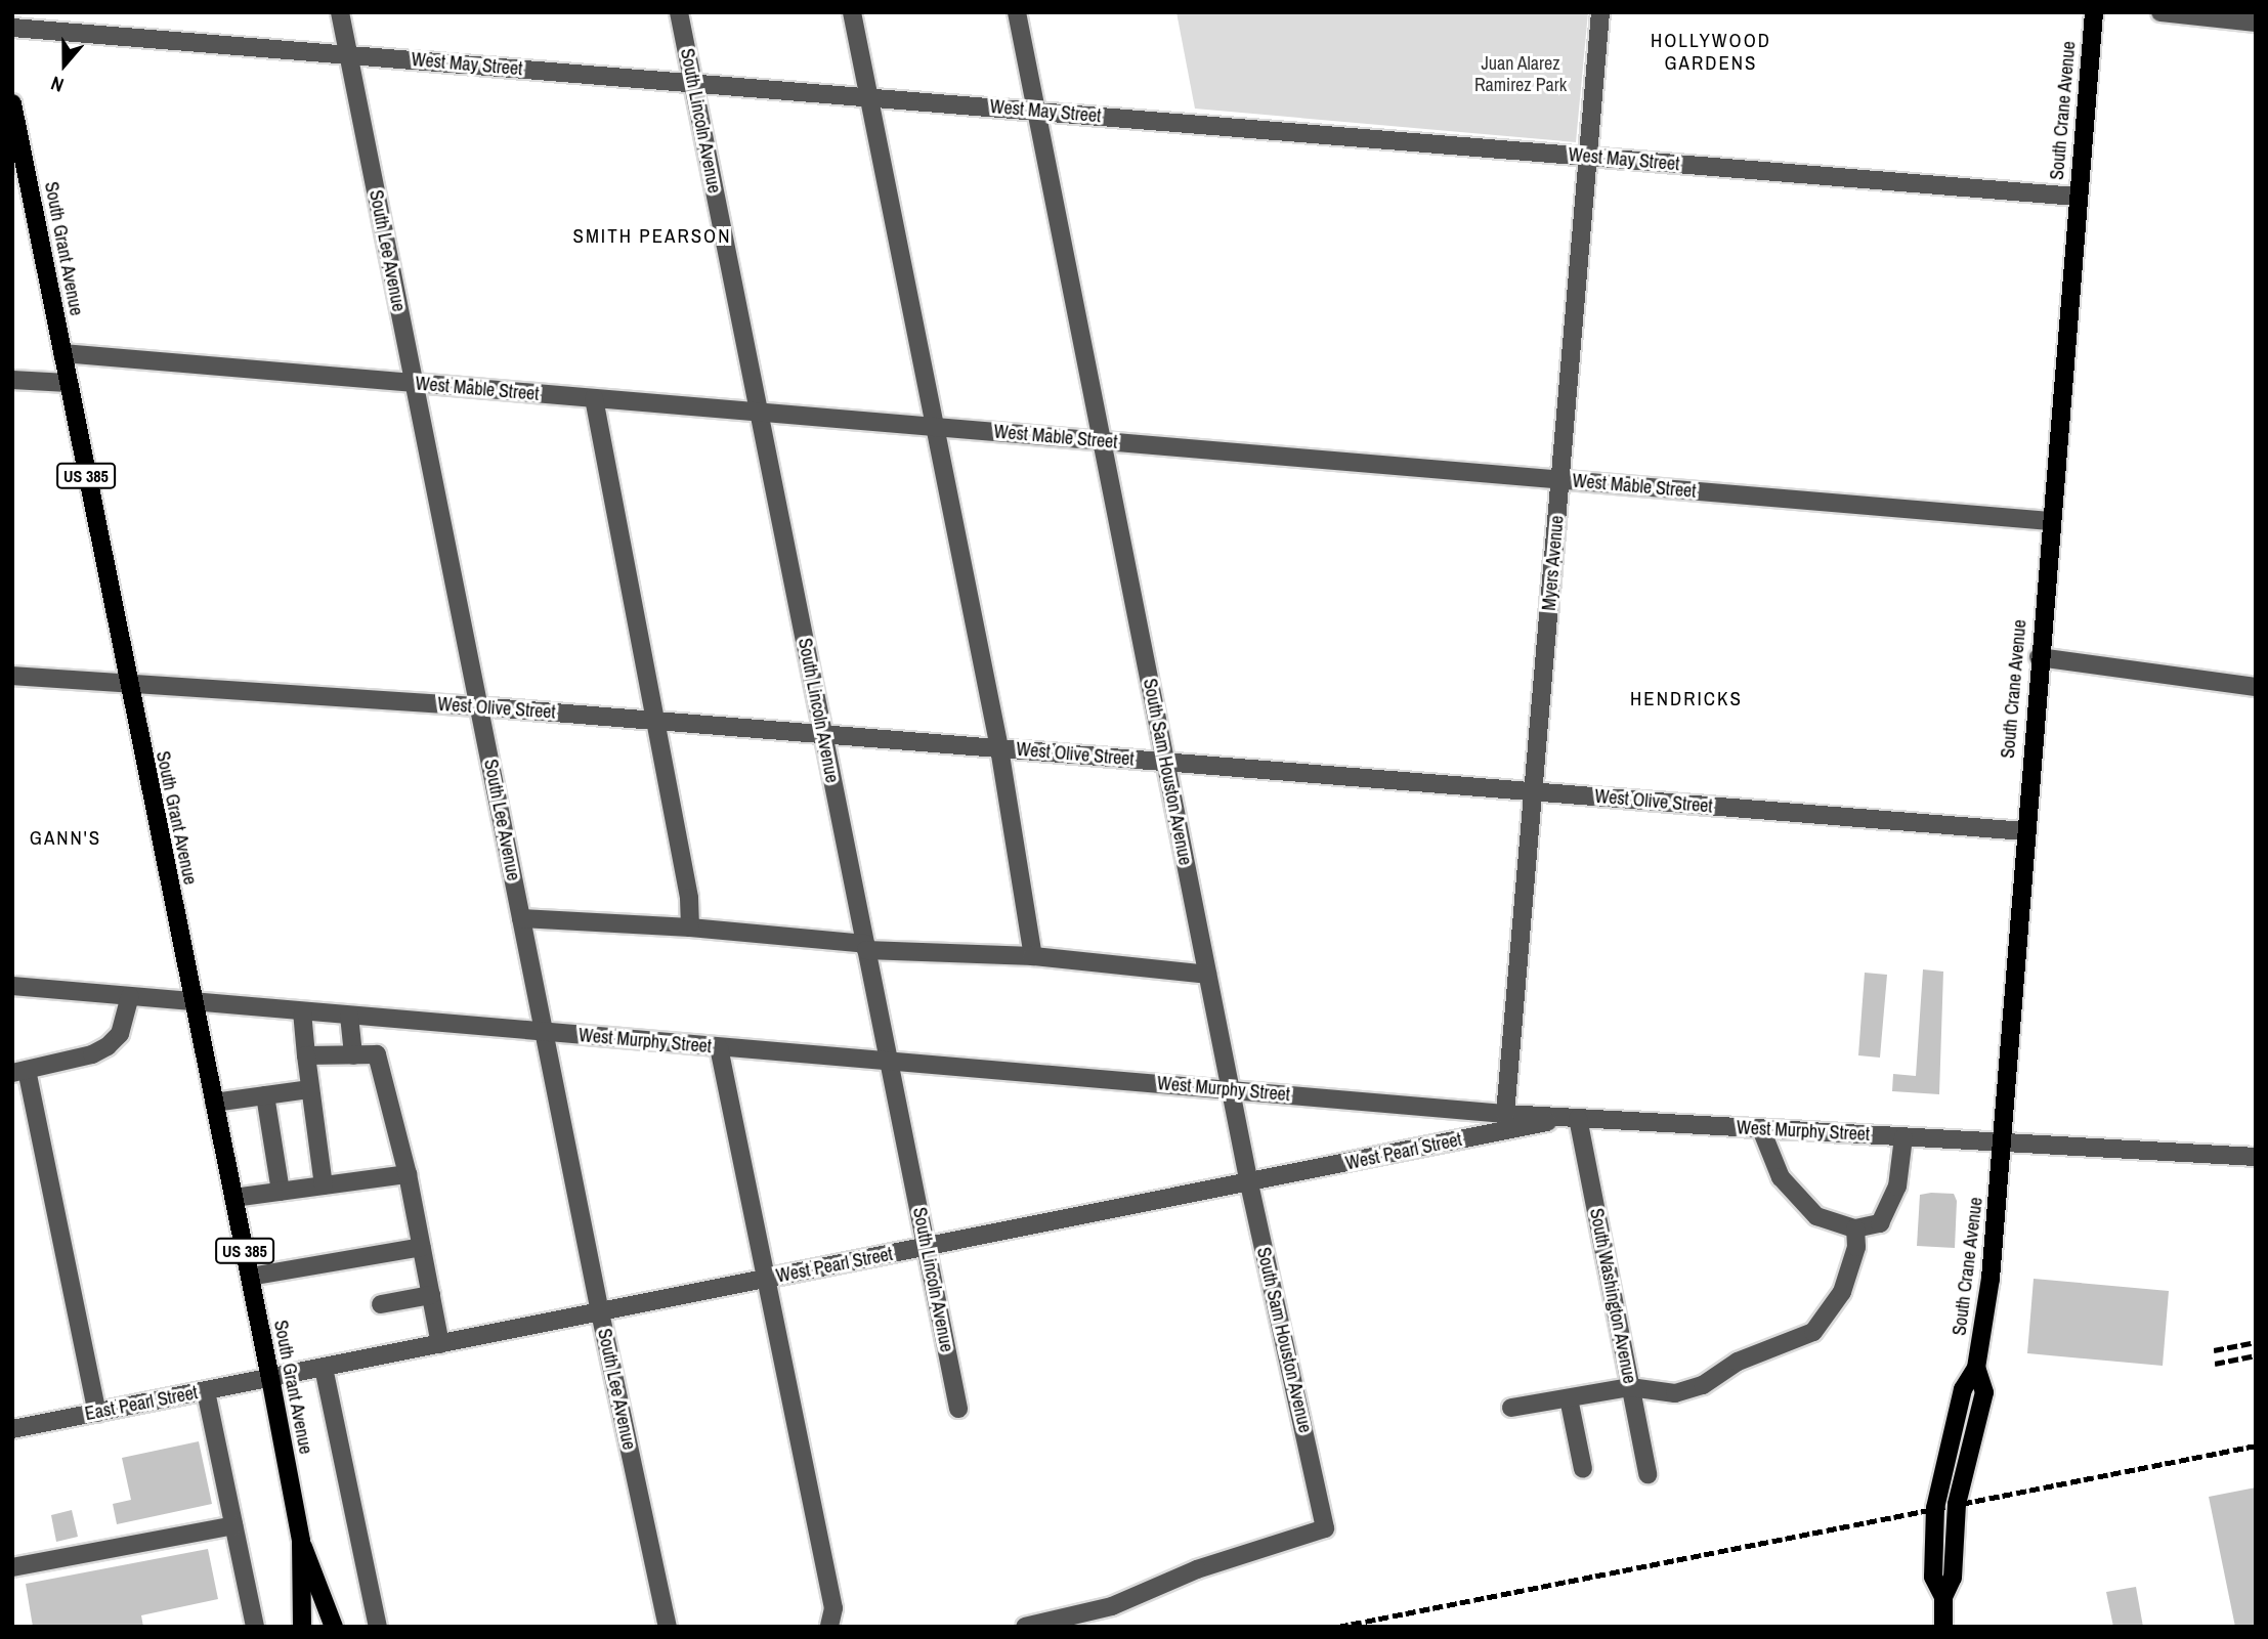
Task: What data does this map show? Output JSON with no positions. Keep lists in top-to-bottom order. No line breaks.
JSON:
{"streets":{"main road":["South Crane Avenue","South Grant Avenue","US 385"],"street":["West May Street","South Lincoln Avenue","South Lee Avenue","West Mable Street","Myers Avenue","West Olive Street","South Sam Houston Avenue","West Murphy Street","West Pearl Street","South Washington Avenue","East Pearl Street"]},"crossings":[["West May Street","South Crane Avenue"],["West May Street","South Lincoln Avenue"],["West May Street","South Lee Avenue"],["West May Street","Myers Avenue"],["West May Street","South Sam Houston Avenue"],["South Crane Avenue","West Mable Street"],["South Crane Avenue","West Olive Street"],["South Crane Avenue","West Murphy Street"],["South Lincoln Avenue","West Mable Street"],["South Lincoln Avenue","West Olive Street"],["South Lincoln Avenue","West Murphy Street"],["South Lincoln Avenue","West Pearl Street"],["South Grant Avenue","West Mable Street"],["South Grant Avenue","West Olive Street"],["South Grant Avenue","West Murphy Street"],["South Grant Avenue","West Pearl Street"],["South Grant Avenue","East Pearl Street"],["South Lee Avenue","West Mable Street"],["South Lee Avenue","West Olive Street"],["South Lee Avenue","West Murphy Street"],["South Lee Avenue","West Pearl Street"],["West Mable Street","Myers Avenue"],["West Mable Street","South Sam Houston Avenue"],["Myers Avenue","West Olive Street"],["Myers Avenue","West Murphy Street"],["West Olive Street","South Sam Houston Avenue"],["South Sam Houston Avenue","West Murphy Street"],["South Sam Houston Avenue","West Pearl Street"],["West Murphy Street","West Pearl Street"],["West Murphy Street","South Washington Avenue"],["West Pearl Street","South Washington Avenue"],["West Pearl Street","East Pearl Street"]],"districts":["HOLLYWOOD GARDENS","SMITH PEARSON","HENDRICKS","GANN'S"],"parks":["Juan Alarez Ramirez Park"],"north":"bottom"}
